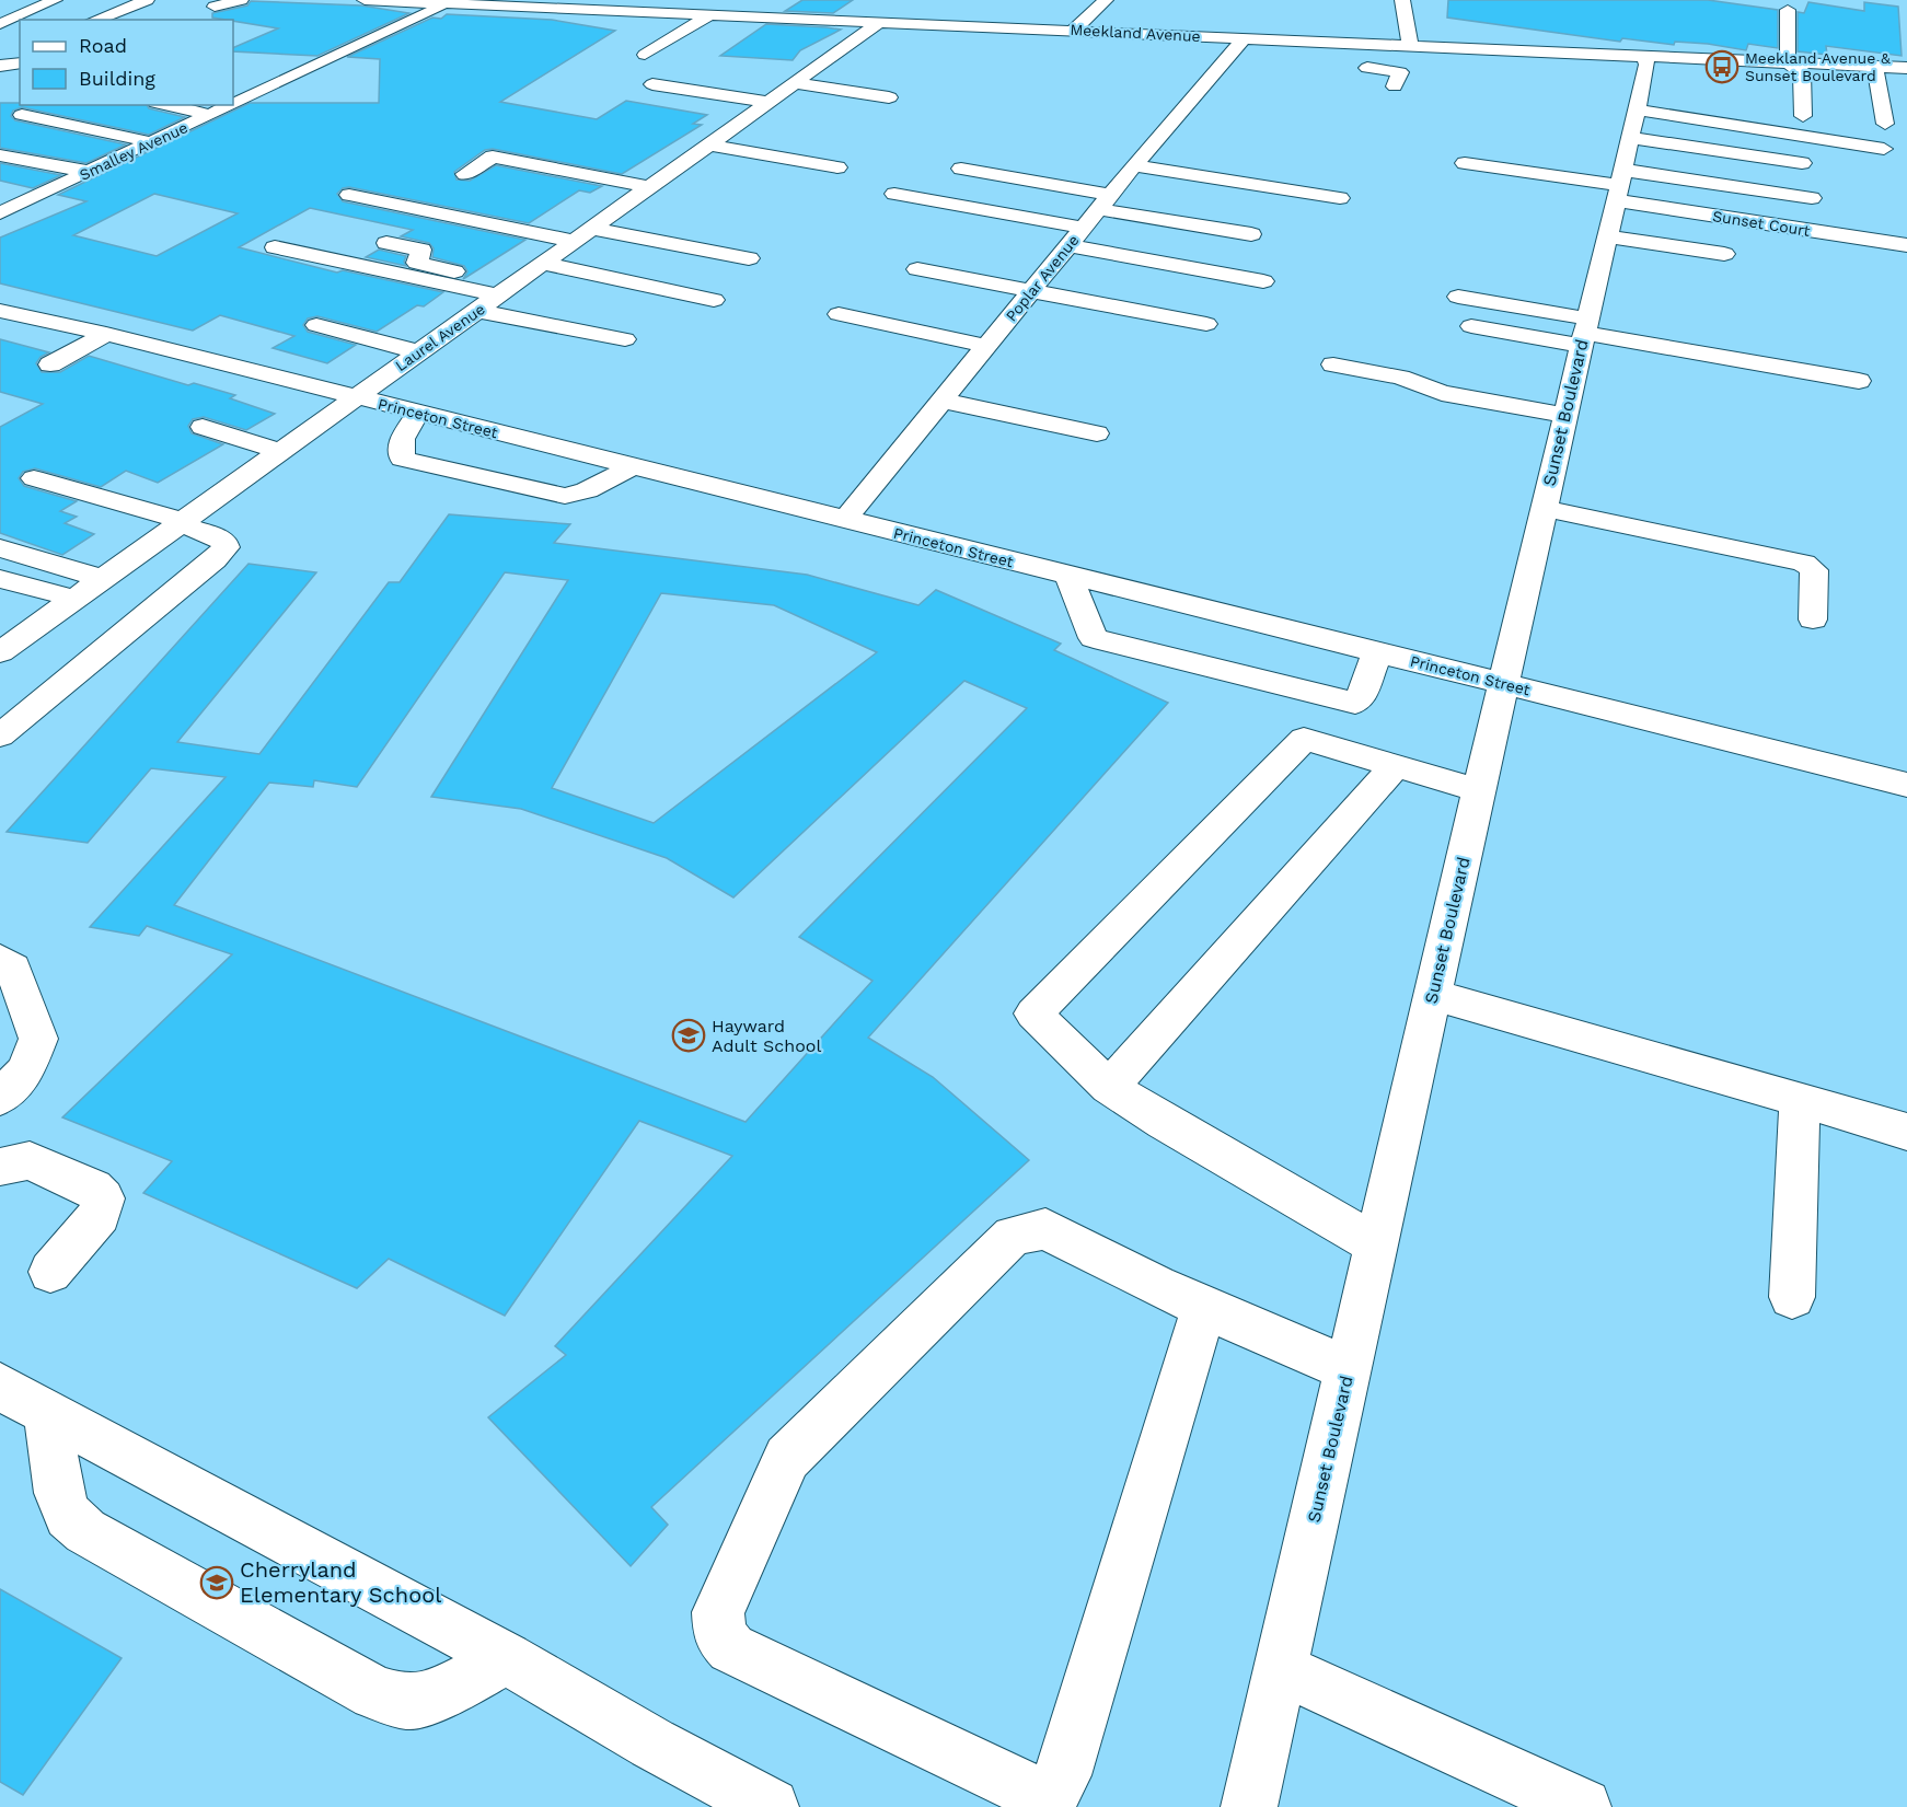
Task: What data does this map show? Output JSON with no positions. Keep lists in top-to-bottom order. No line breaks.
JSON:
{"streets":{"street":["Meekland Avenue","Smalley Avenue","Sunset Court","Poplar Avenue","Laurel Avenue","Sunset Boulevard","Princeton Street"]},"crossings":[["Meekland Avenue","Smalley Avenue"],["Meekland Avenue","Poplar Avenue"],["Meekland Avenue","Laurel Avenue"],["Meekland Avenue","Sunset Boulevard"],["Sunset Court","Sunset Boulevard"],["Poplar Avenue","Princeton Street"],["Laurel Avenue","Princeton Street"],["Sunset Boulevard","Princeton Street"]],"places":{"bus stop":["Meekland Avenue & Sunset Boulevard"],"school or university":["Hayward Adult School","Cherryland Elementary School"]},"legend":["Road","Building"]}
